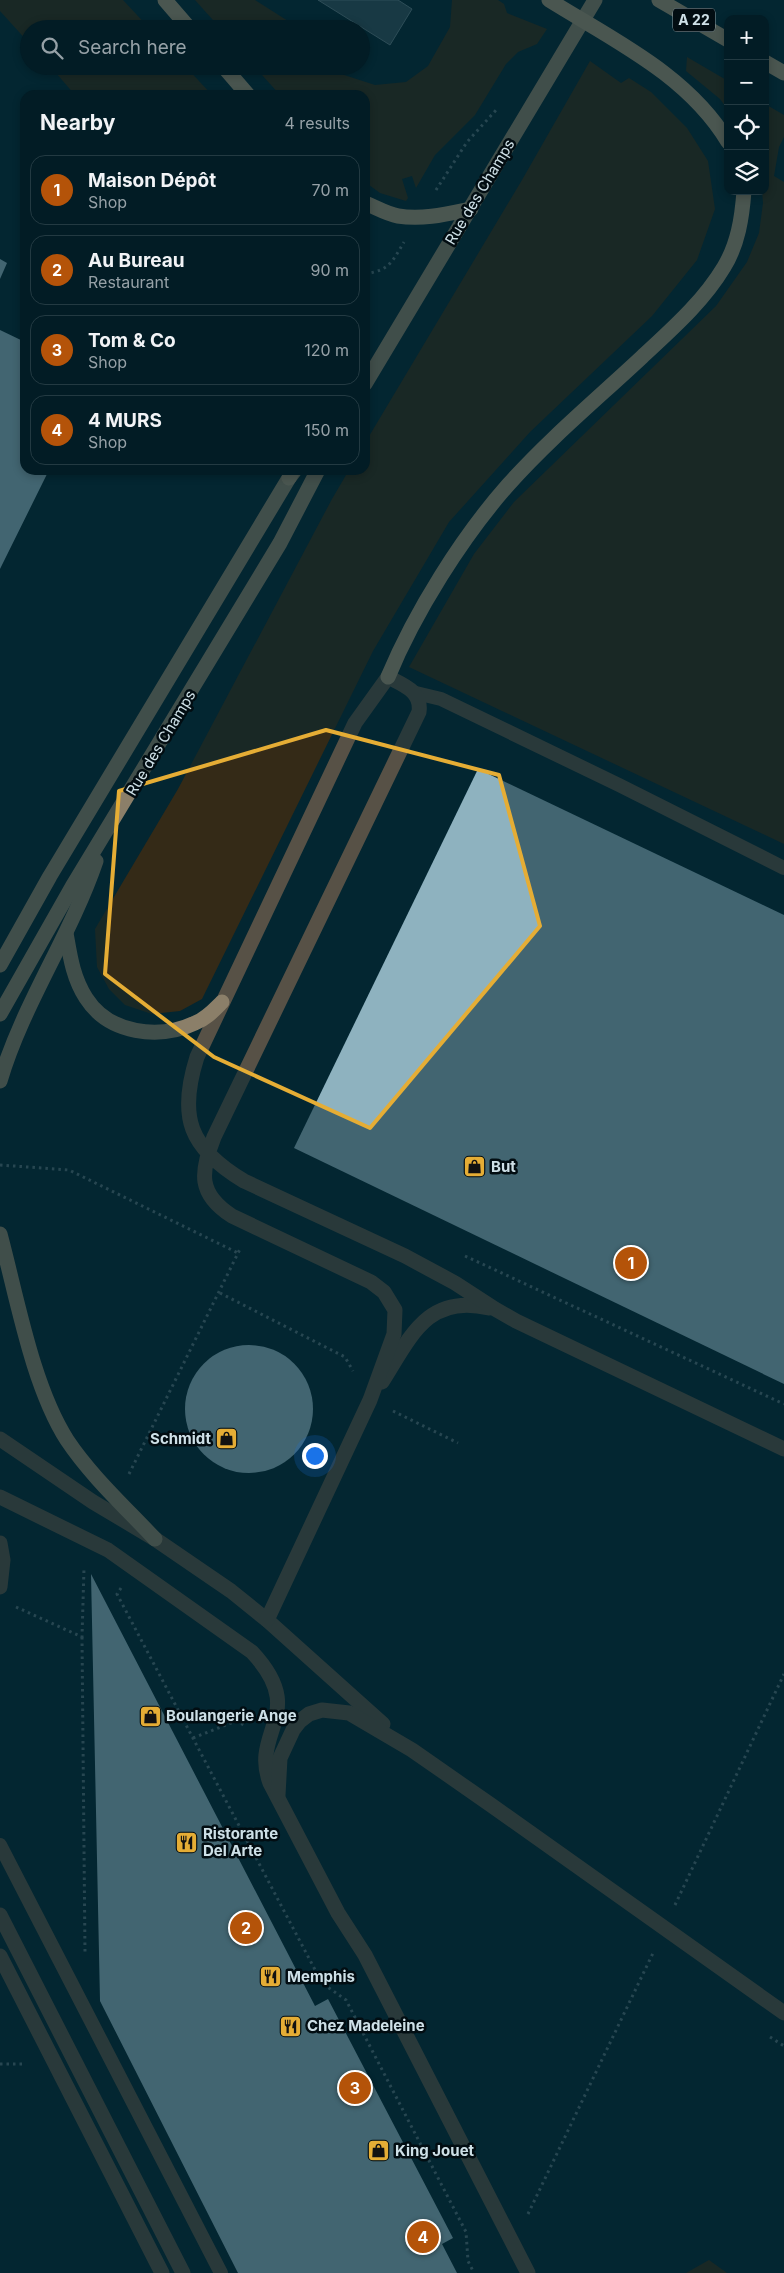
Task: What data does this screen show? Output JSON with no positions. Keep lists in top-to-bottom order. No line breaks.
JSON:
{"streets":{"highway":["A 22"],"main road":["Rue des Champs"]},"places":{"shop":["But","Schmidt","Boulangerie Ange","King Jouet"],"restaurant":["Ristorante Del Arte","Memphis","Chez Madeleine"]},"page":{"map_buttons":["+","−"],"search":"Search here","heading":["Nearby","4 results"],"list":[{"mark":"1","name":"Maison Dépôt","note":"Shop","value":"70 m"},{"mark":"2","name":"Au Bureau","note":"Restaurant","value":"90 m"},{"mark":"3","name":"Tom & Co","note":"Shop","value":"120 m"},{"mark":"4","name":"4 MURS","note":"Shop","value":"150 m"}],"pins":["1","2","3","4"]}}
